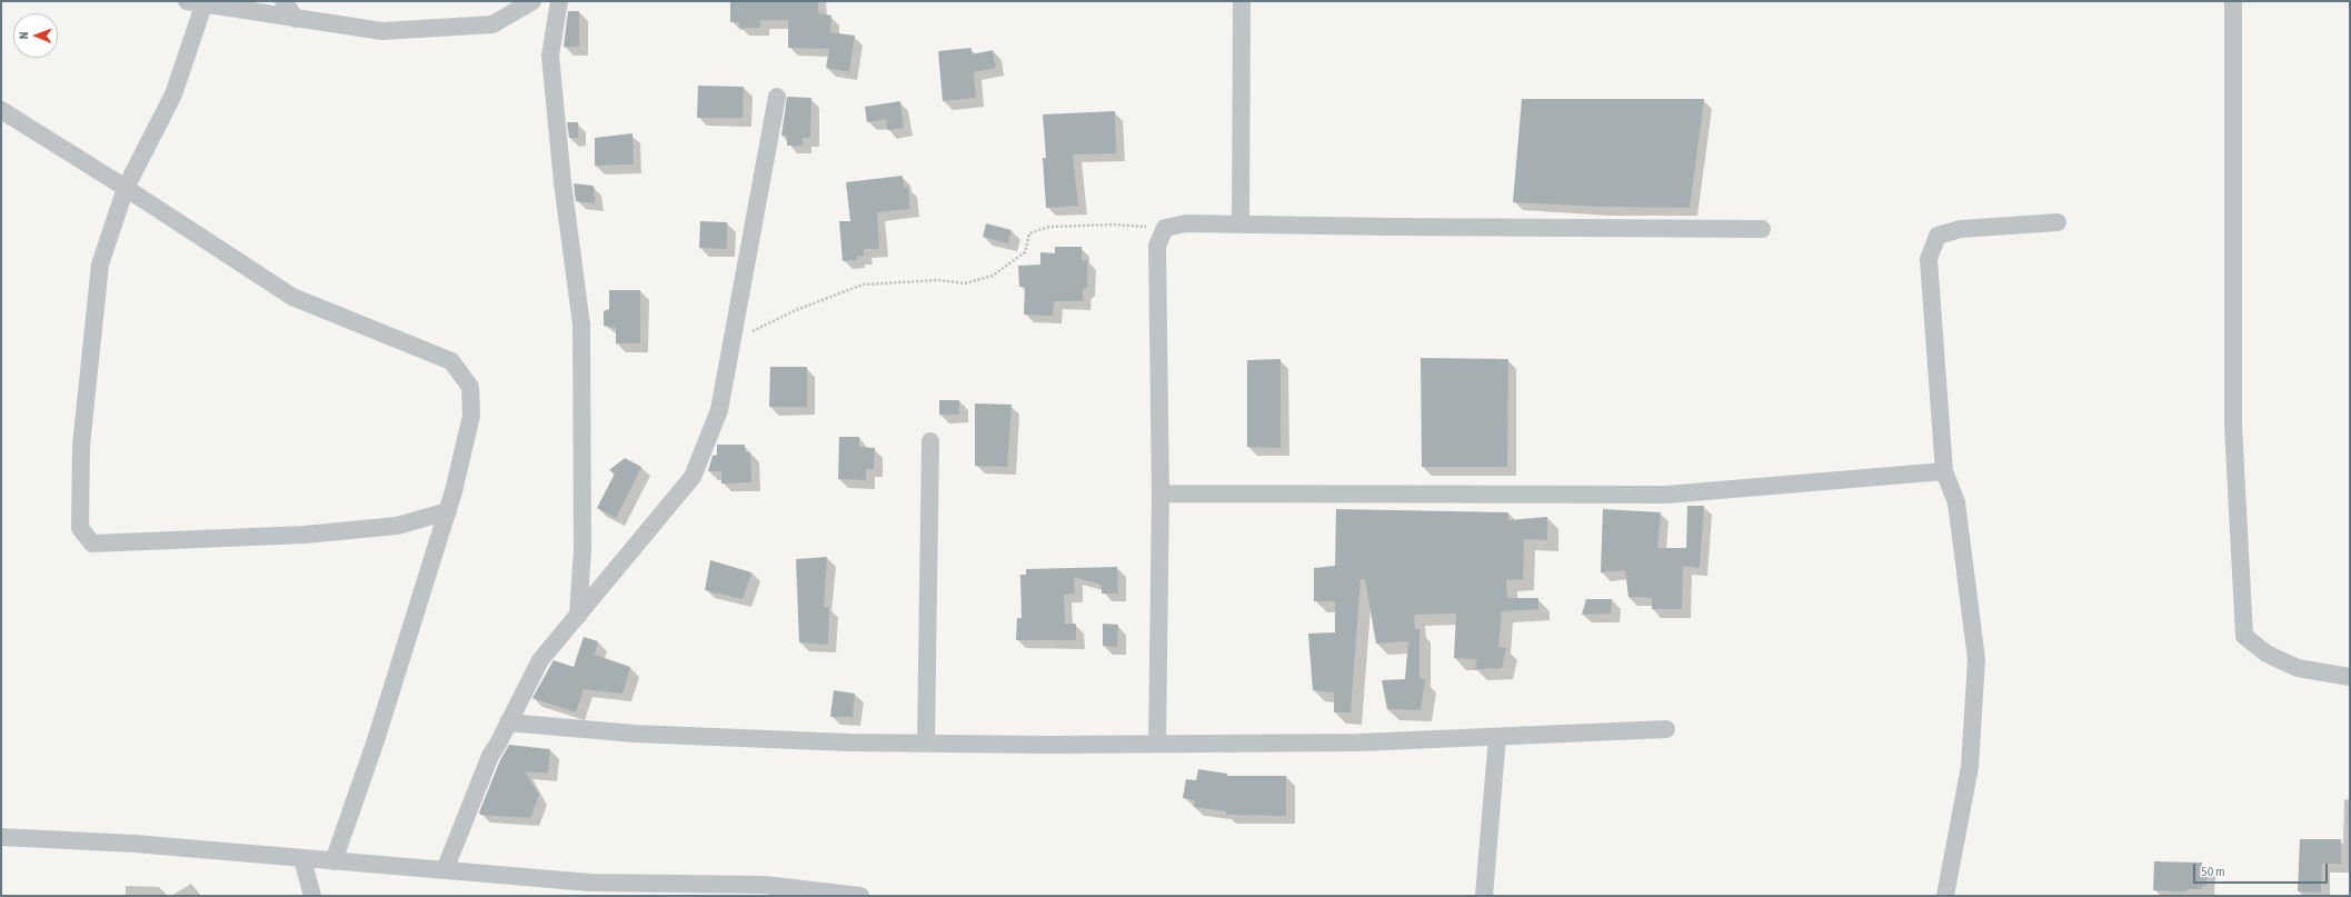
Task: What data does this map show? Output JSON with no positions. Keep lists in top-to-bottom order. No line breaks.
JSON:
{"scale_bar":"50 m","north":"left"}
